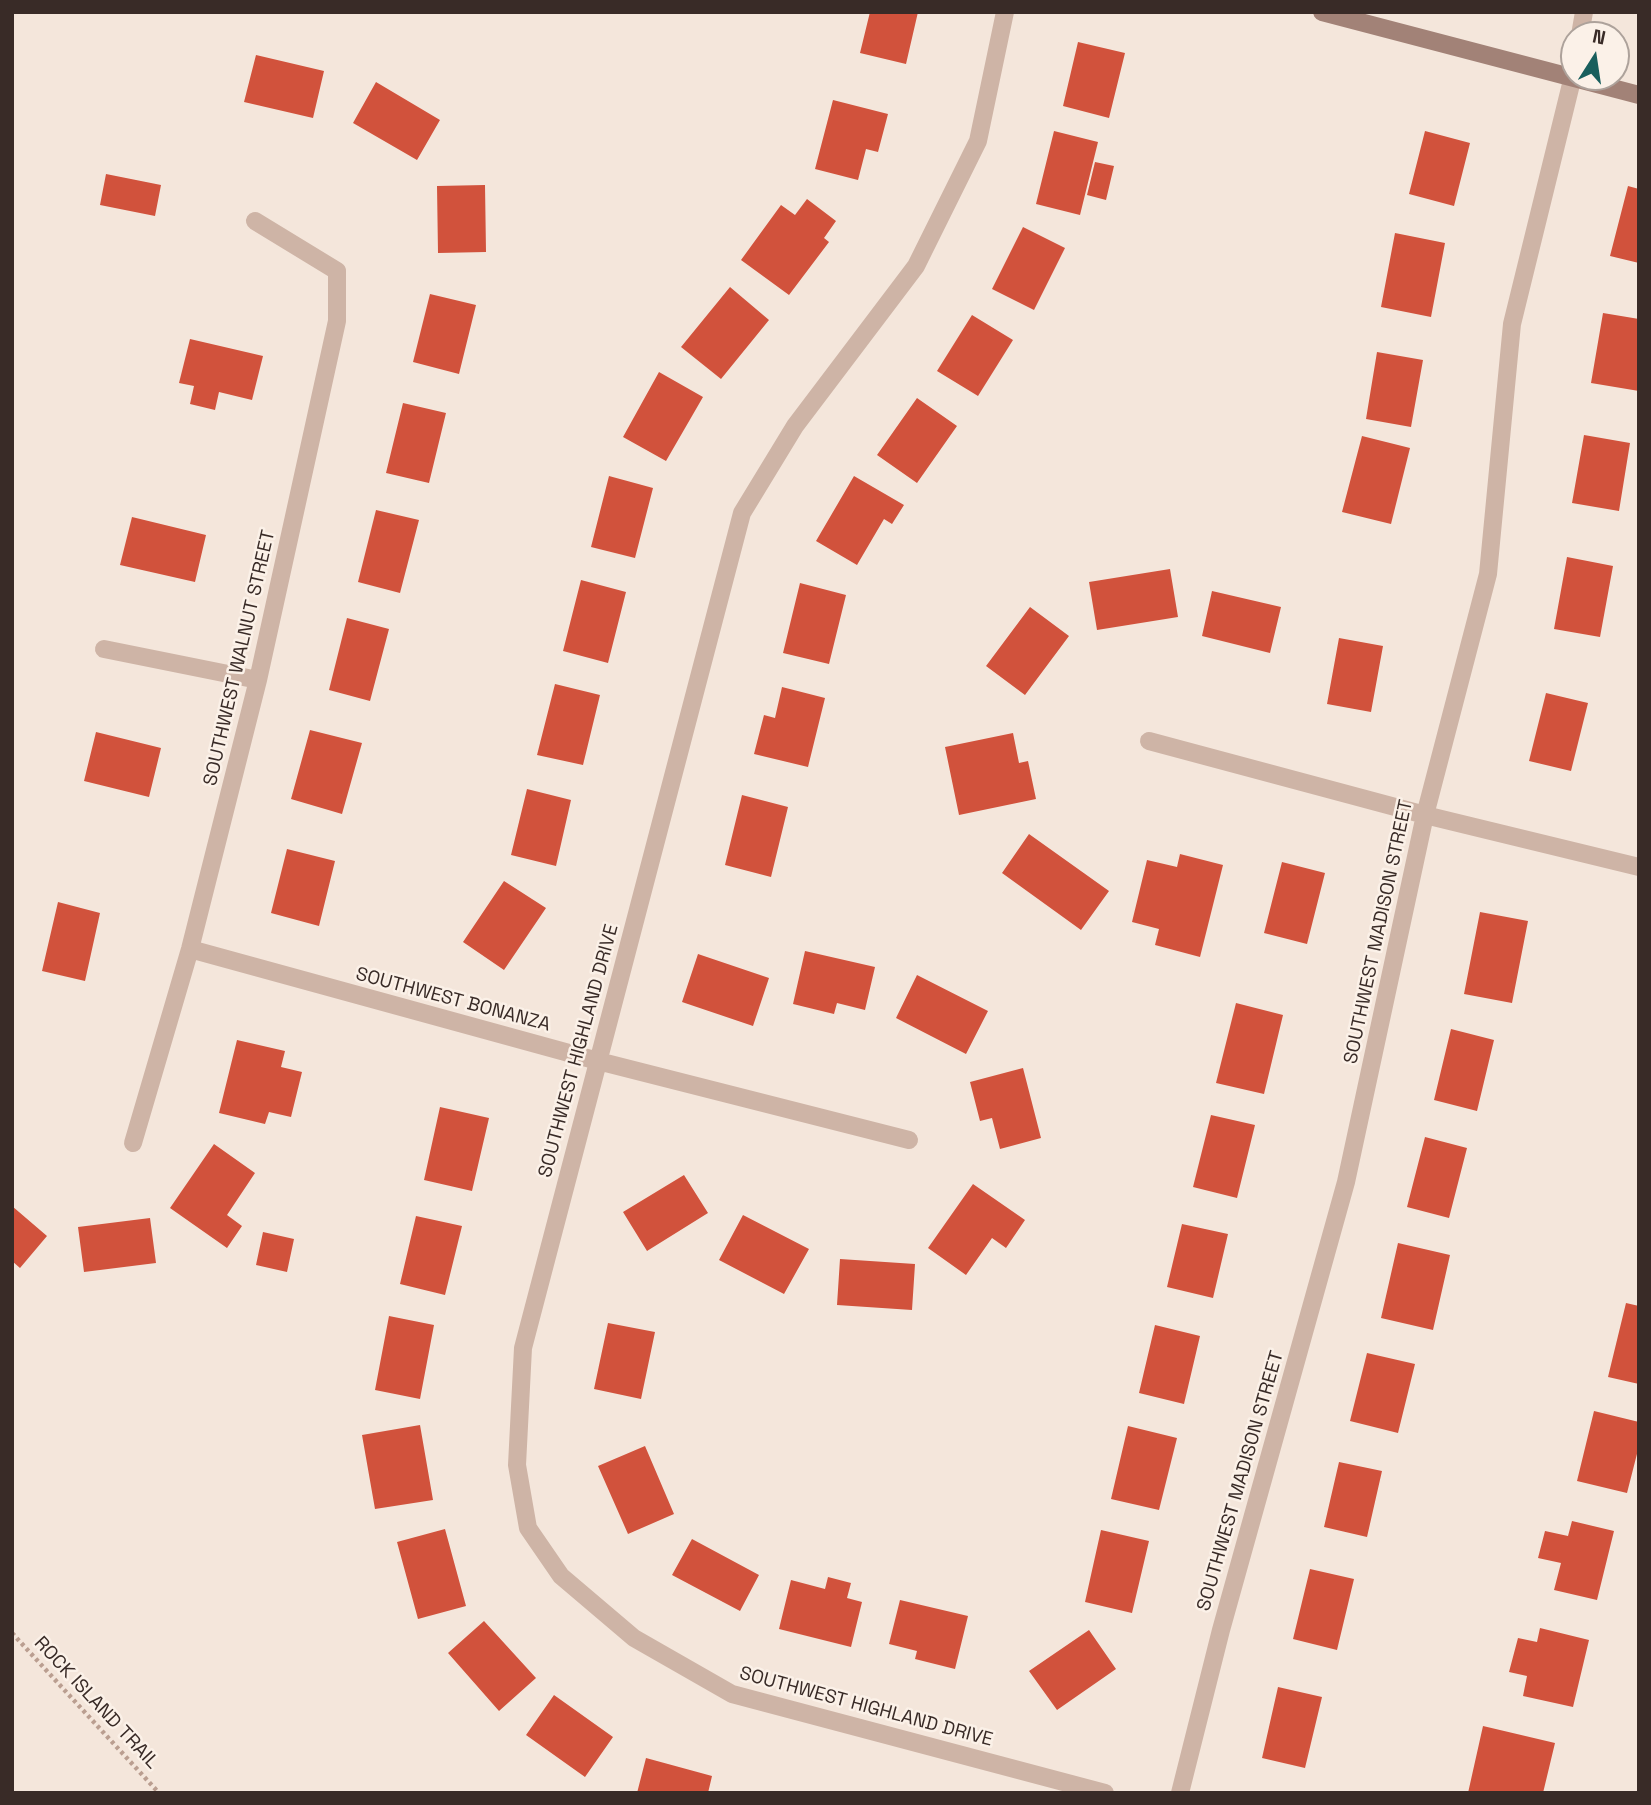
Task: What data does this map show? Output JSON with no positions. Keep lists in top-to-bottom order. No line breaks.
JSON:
{"streets":{"street":["SOUTHWEST WALNUT STREET","SOUTHWEST MADISON STREET","SOUTHWEST BONANZA","SOUTHWEST HIGHLAND DRIVE"],"path":["ROCK ISLAND TRAIL"]},"crossings":[["SOUTHWEST WALNUT STREET","SOUTHWEST BONANZA"],["SOUTHWEST BONANZA","SOUTHWEST HIGHLAND DRIVE"]],"north":"top"}
